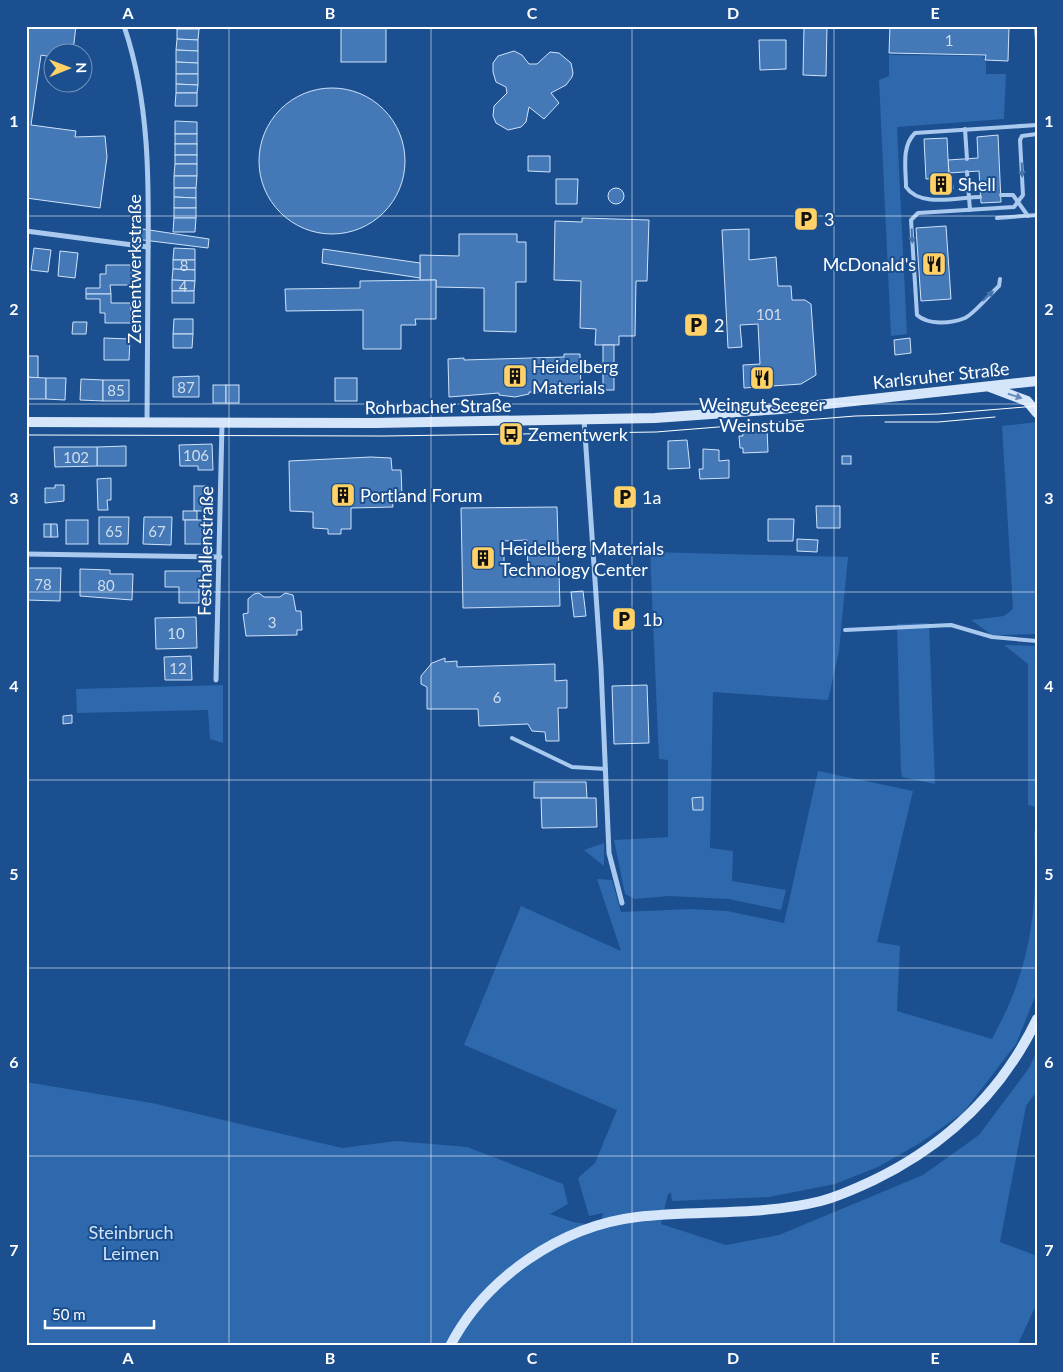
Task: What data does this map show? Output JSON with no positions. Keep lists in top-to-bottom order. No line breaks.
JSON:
{"streets":{"main road":["Karlsruher Straße","Rohrbacher Straße"],"street":["Zementwerkstraße","Festhallenstraße"]},"crossings":[["Zementwerkstraße","Rohrbacher Straße"],["Karlsruher Straße","Rohrbacher Straße"],["Rohrbacher Straße","Festhallenstraße"]],"parks":["Steinbruch Leimen"],"places":{"building":["Shell","Heidelberg Materials","Portland Forum","Heidelberg Materials Technology Center"],"parking":["3","2","1a","1b"],"restaurant":["McDonald's","Weingut Seeger Weinstube"],"bus stop":["Zementwerk"]},"house_numbers":["1","8","4","101","87","85","106","102","65","67","78","80","3","10","12","6"],"scale_bar":"50 m","north":"right","grid":{"columns":["A","B","C","D","E"],"rows":["1","2","3","4","5","6","7"]}}
